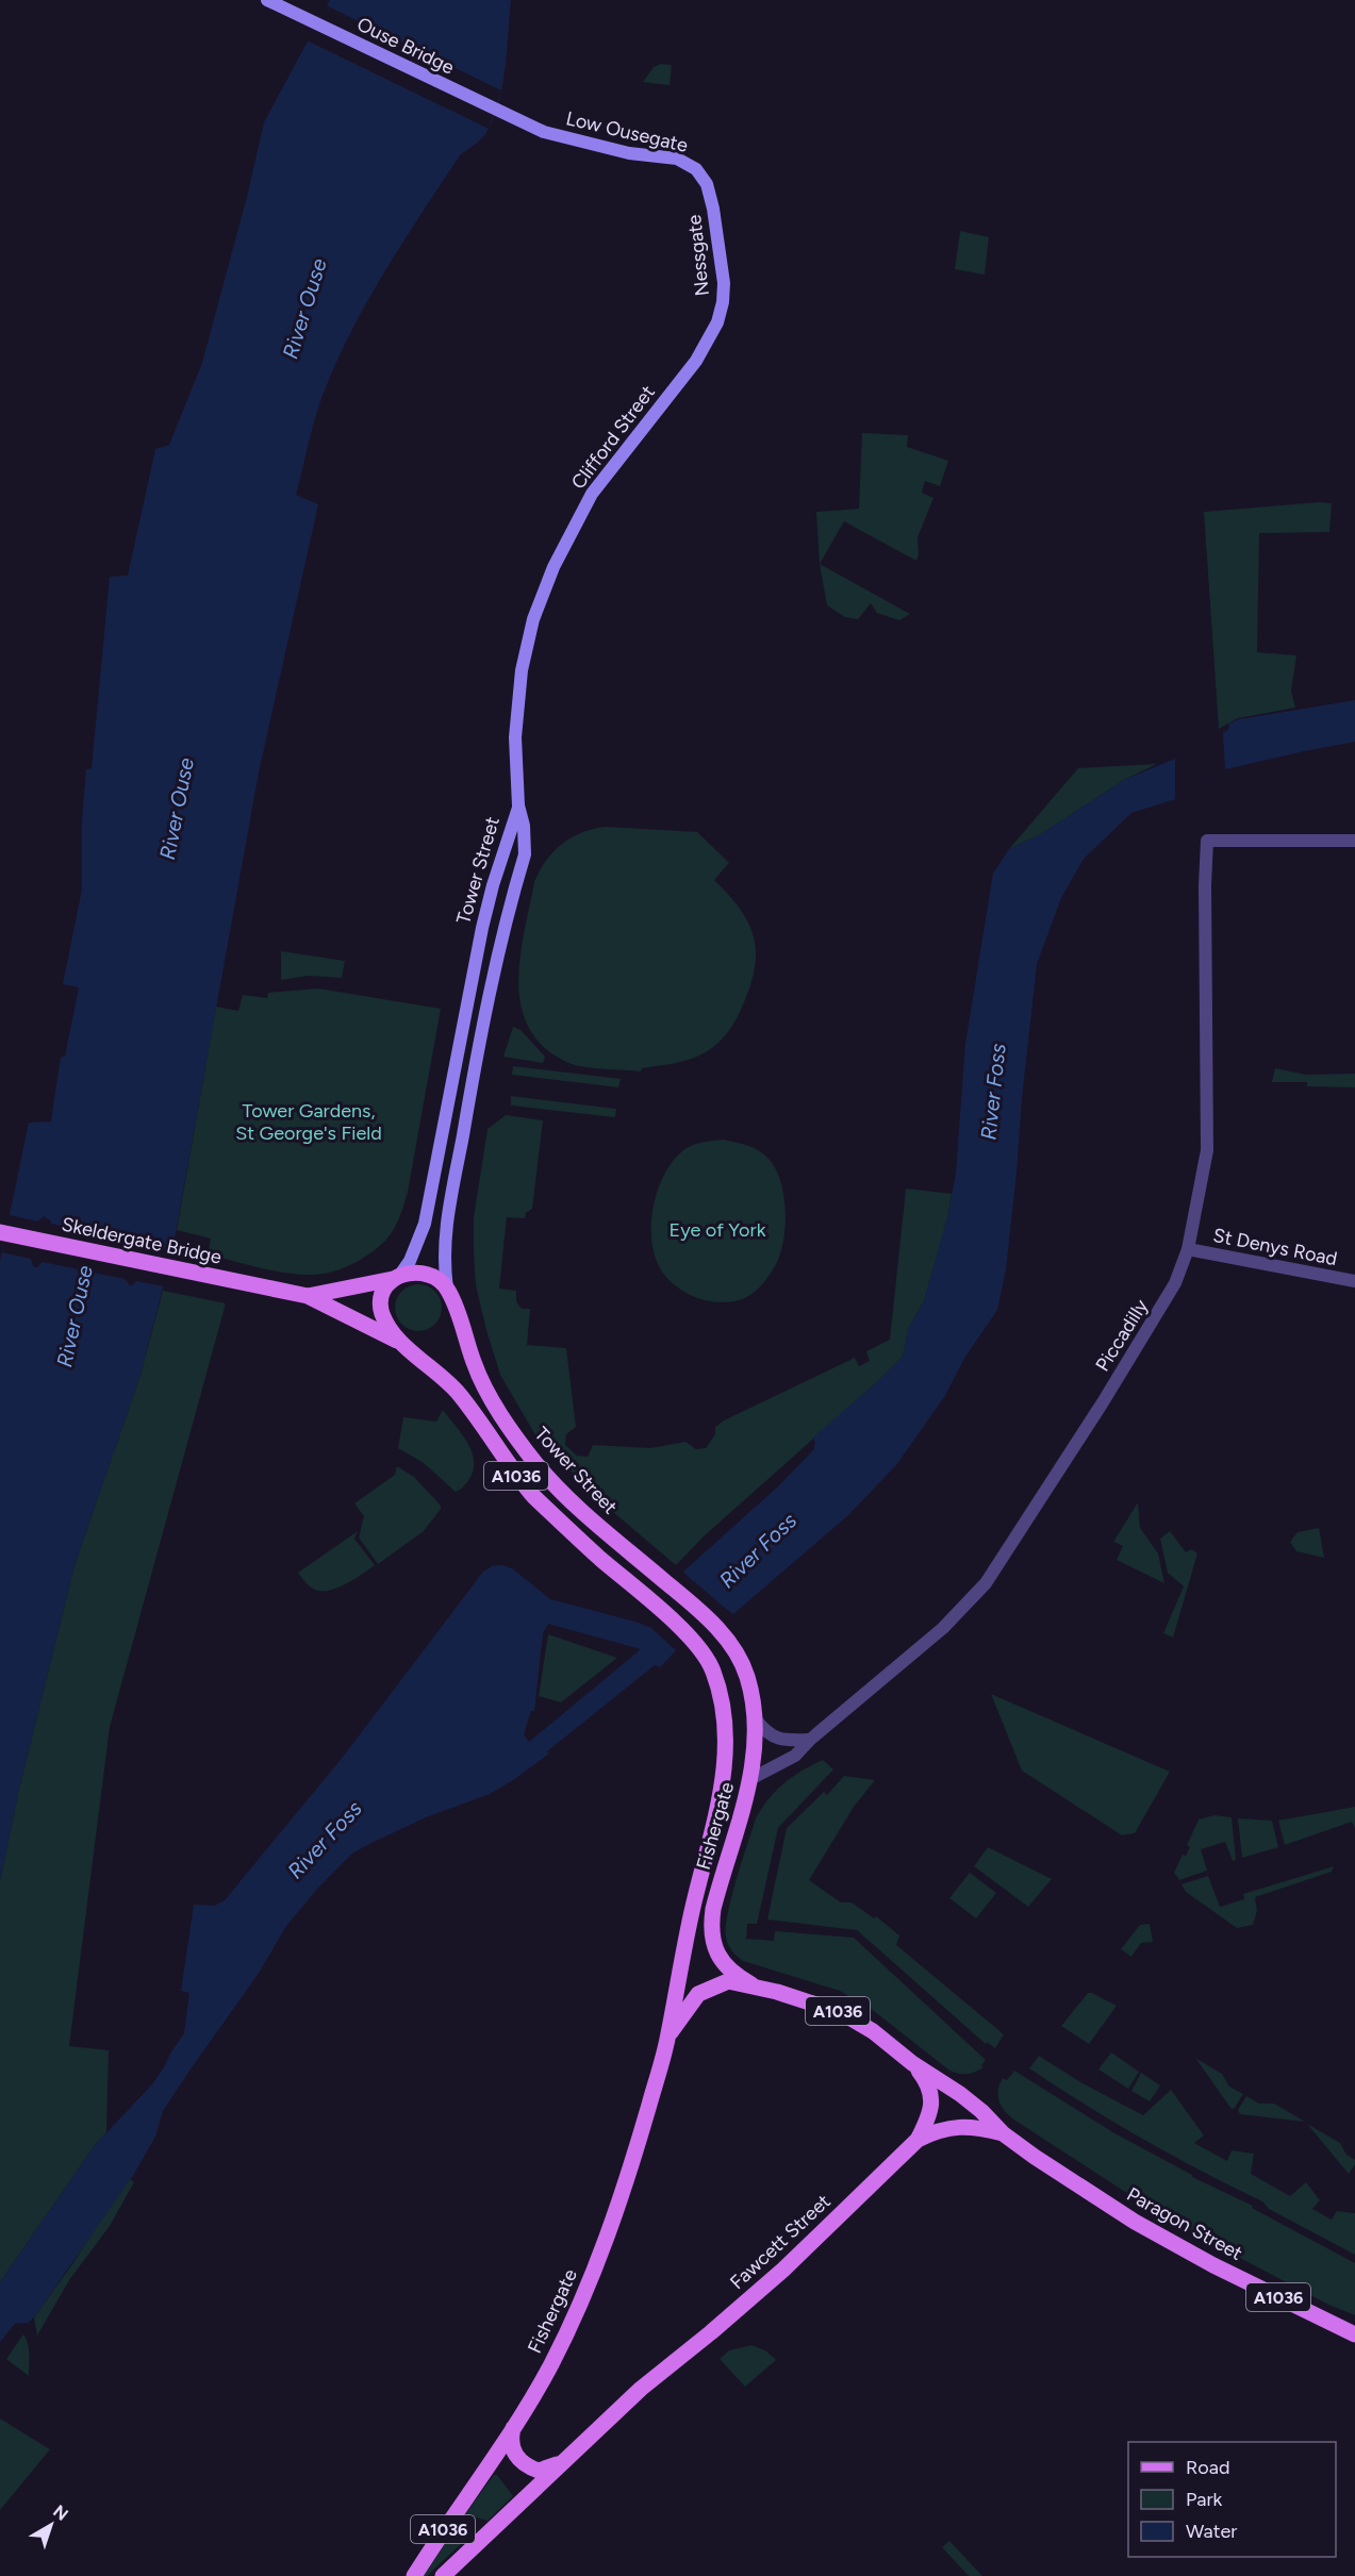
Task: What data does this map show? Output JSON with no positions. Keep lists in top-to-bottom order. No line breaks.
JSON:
{"streets":{"main road":["Ouse Bridge","Low Ousegate","Nessgate","Clifford Street","Tower Street","Skeldergate Bridge","A1036","Fishergate","Paragon Street","Fawcett Street"],"street":["St Denys Road","Piccadilly"]},"crossings":[["Ouse Bridge","Low Ousegate"],["Low Ousegate","Nessgate"],["Nessgate","Clifford Street"],["Clifford Street","Tower Street"],["Tower Street","A1036"],["Tower Street","Fishergate"],["Skeldergate Bridge","A1036"],["St Denys Road","Piccadilly"],["Piccadilly","Fishergate"],["A1036","Fishergate"],["A1036","Fawcett Street"],["Fishergate","Paragon Street"],["Paragon Street","Fawcett Street"]],"water":["River Ouse","River Foss"],"parks":["Tower Gardens, St George's Field","Eye of York"],"legend":["Road","Park","Water"],"north":"top right"}
